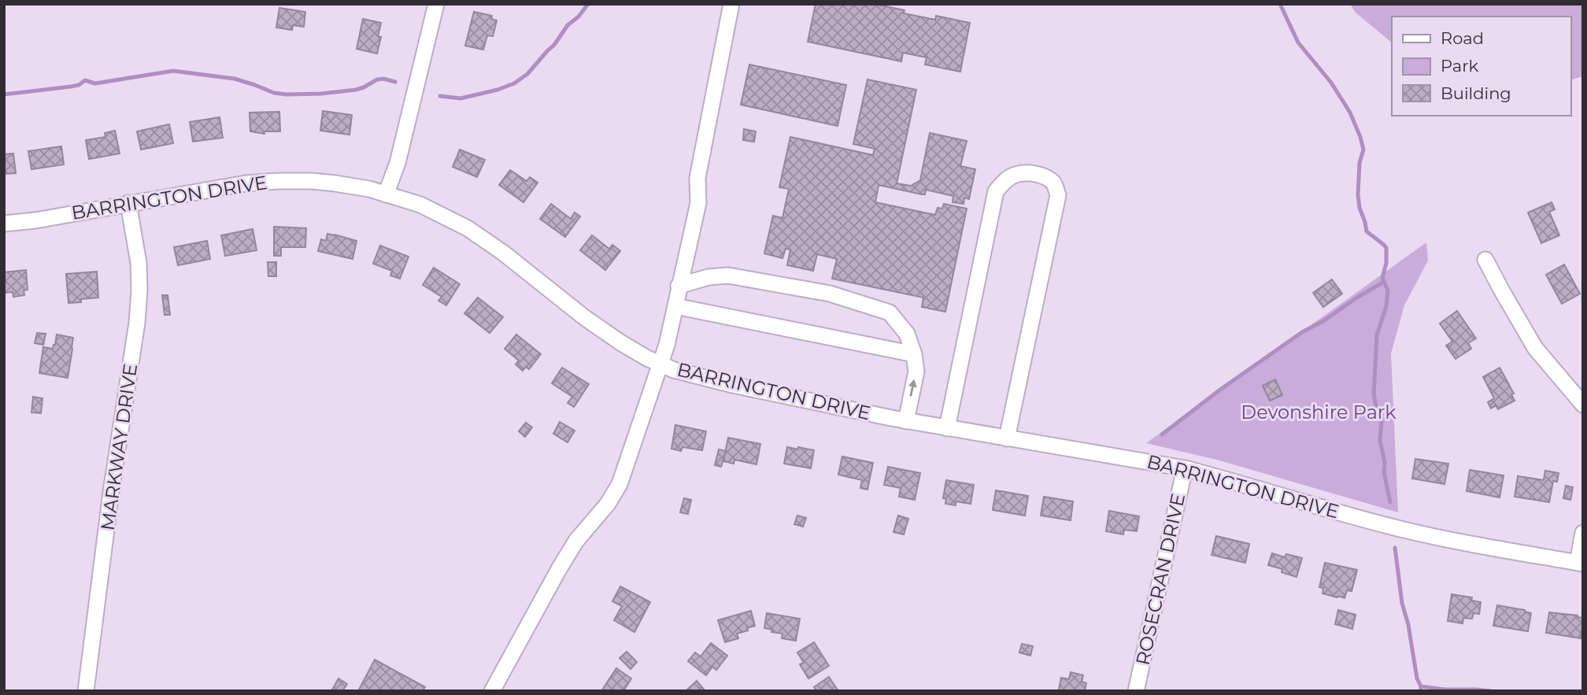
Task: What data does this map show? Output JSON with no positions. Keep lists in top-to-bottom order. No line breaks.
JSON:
{"streets":{"street":["BARRINGTON DRIVE","MARKWAY DRIVE","ROSECRAN DRIVE"]},"crossings":[["BARRINGTON DRIVE","MARKWAY DRIVE"],["BARRINGTON DRIVE","ROSECRAN DRIVE"]],"parks":["Devonshire Park"],"legend":["Road","Park","Building"]}
